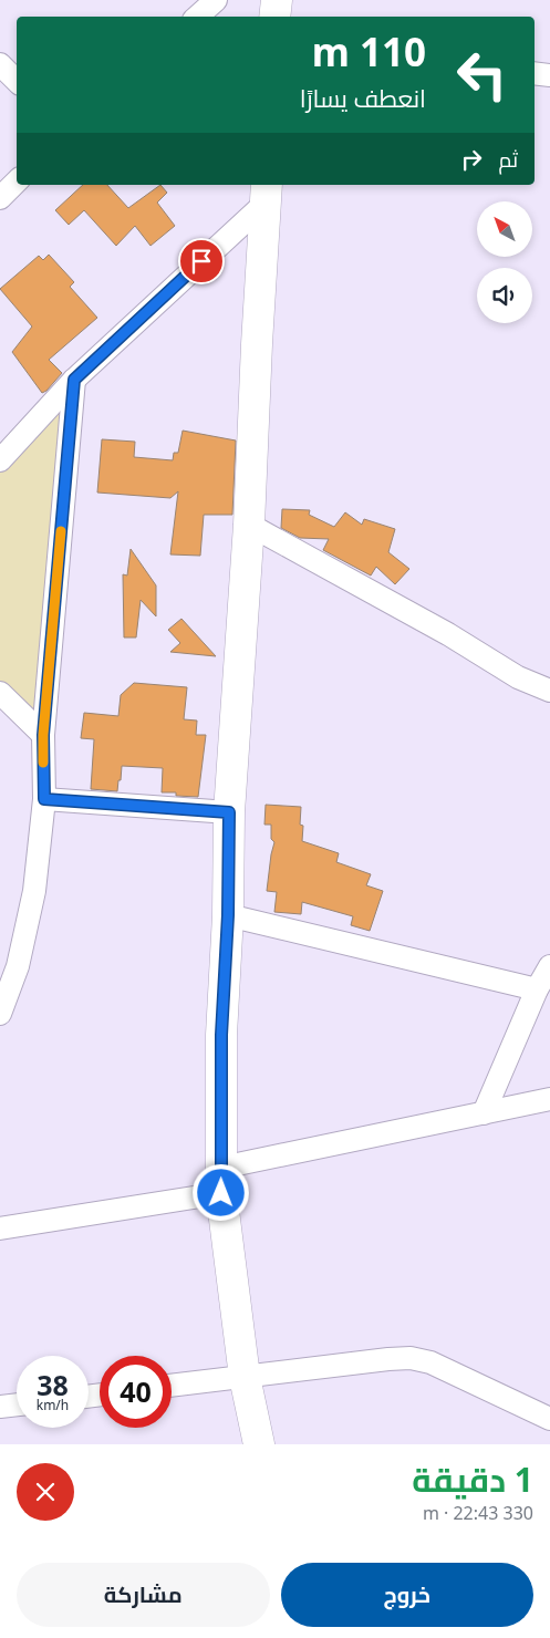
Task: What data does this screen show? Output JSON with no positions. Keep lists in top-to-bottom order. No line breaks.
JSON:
{"north":"top left","page":{"turn":["110 m","انعطف يسارًا"],"then":"ثم","speed":"38 km/h","limit":"40","heading":["1 دقيقة","330 m · 22:43"],"buttons":["خروج","مشاركة"]}}
